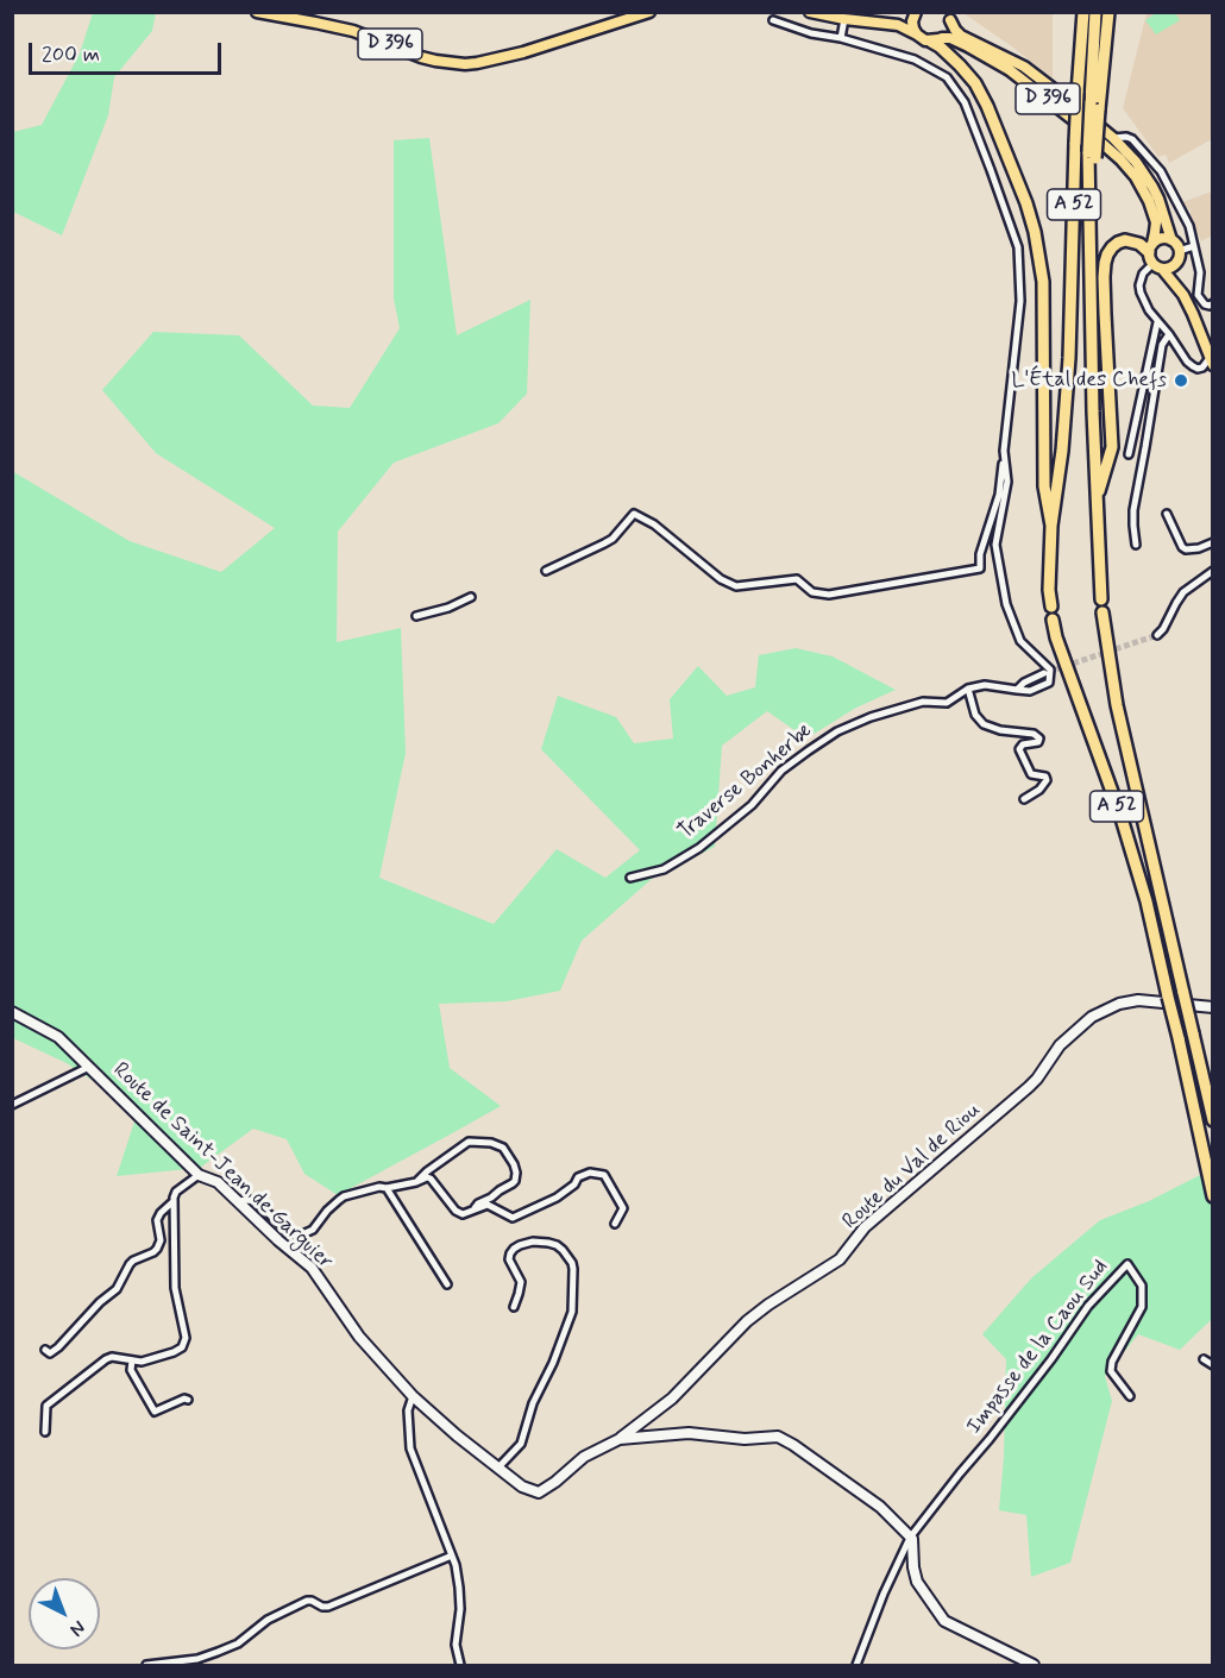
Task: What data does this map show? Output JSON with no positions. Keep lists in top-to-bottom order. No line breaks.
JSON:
{"streets":{"highway":["A 52"],"main road":["D 396"],"street":["Traverse Bonherbe","Route de Saint-Jean de Garguier","Route du Val de Riou","Impasse de la Caou Sud"]},"crossings":[["Route de Saint-Jean de Garguier","Route du Val de Riou"],["Route de Saint-Jean de Garguier","Impasse de la Caou Sud"]],"places":["L'Étal des Chefs"],"scale_bar":"200 m","north":"bottom right"}
